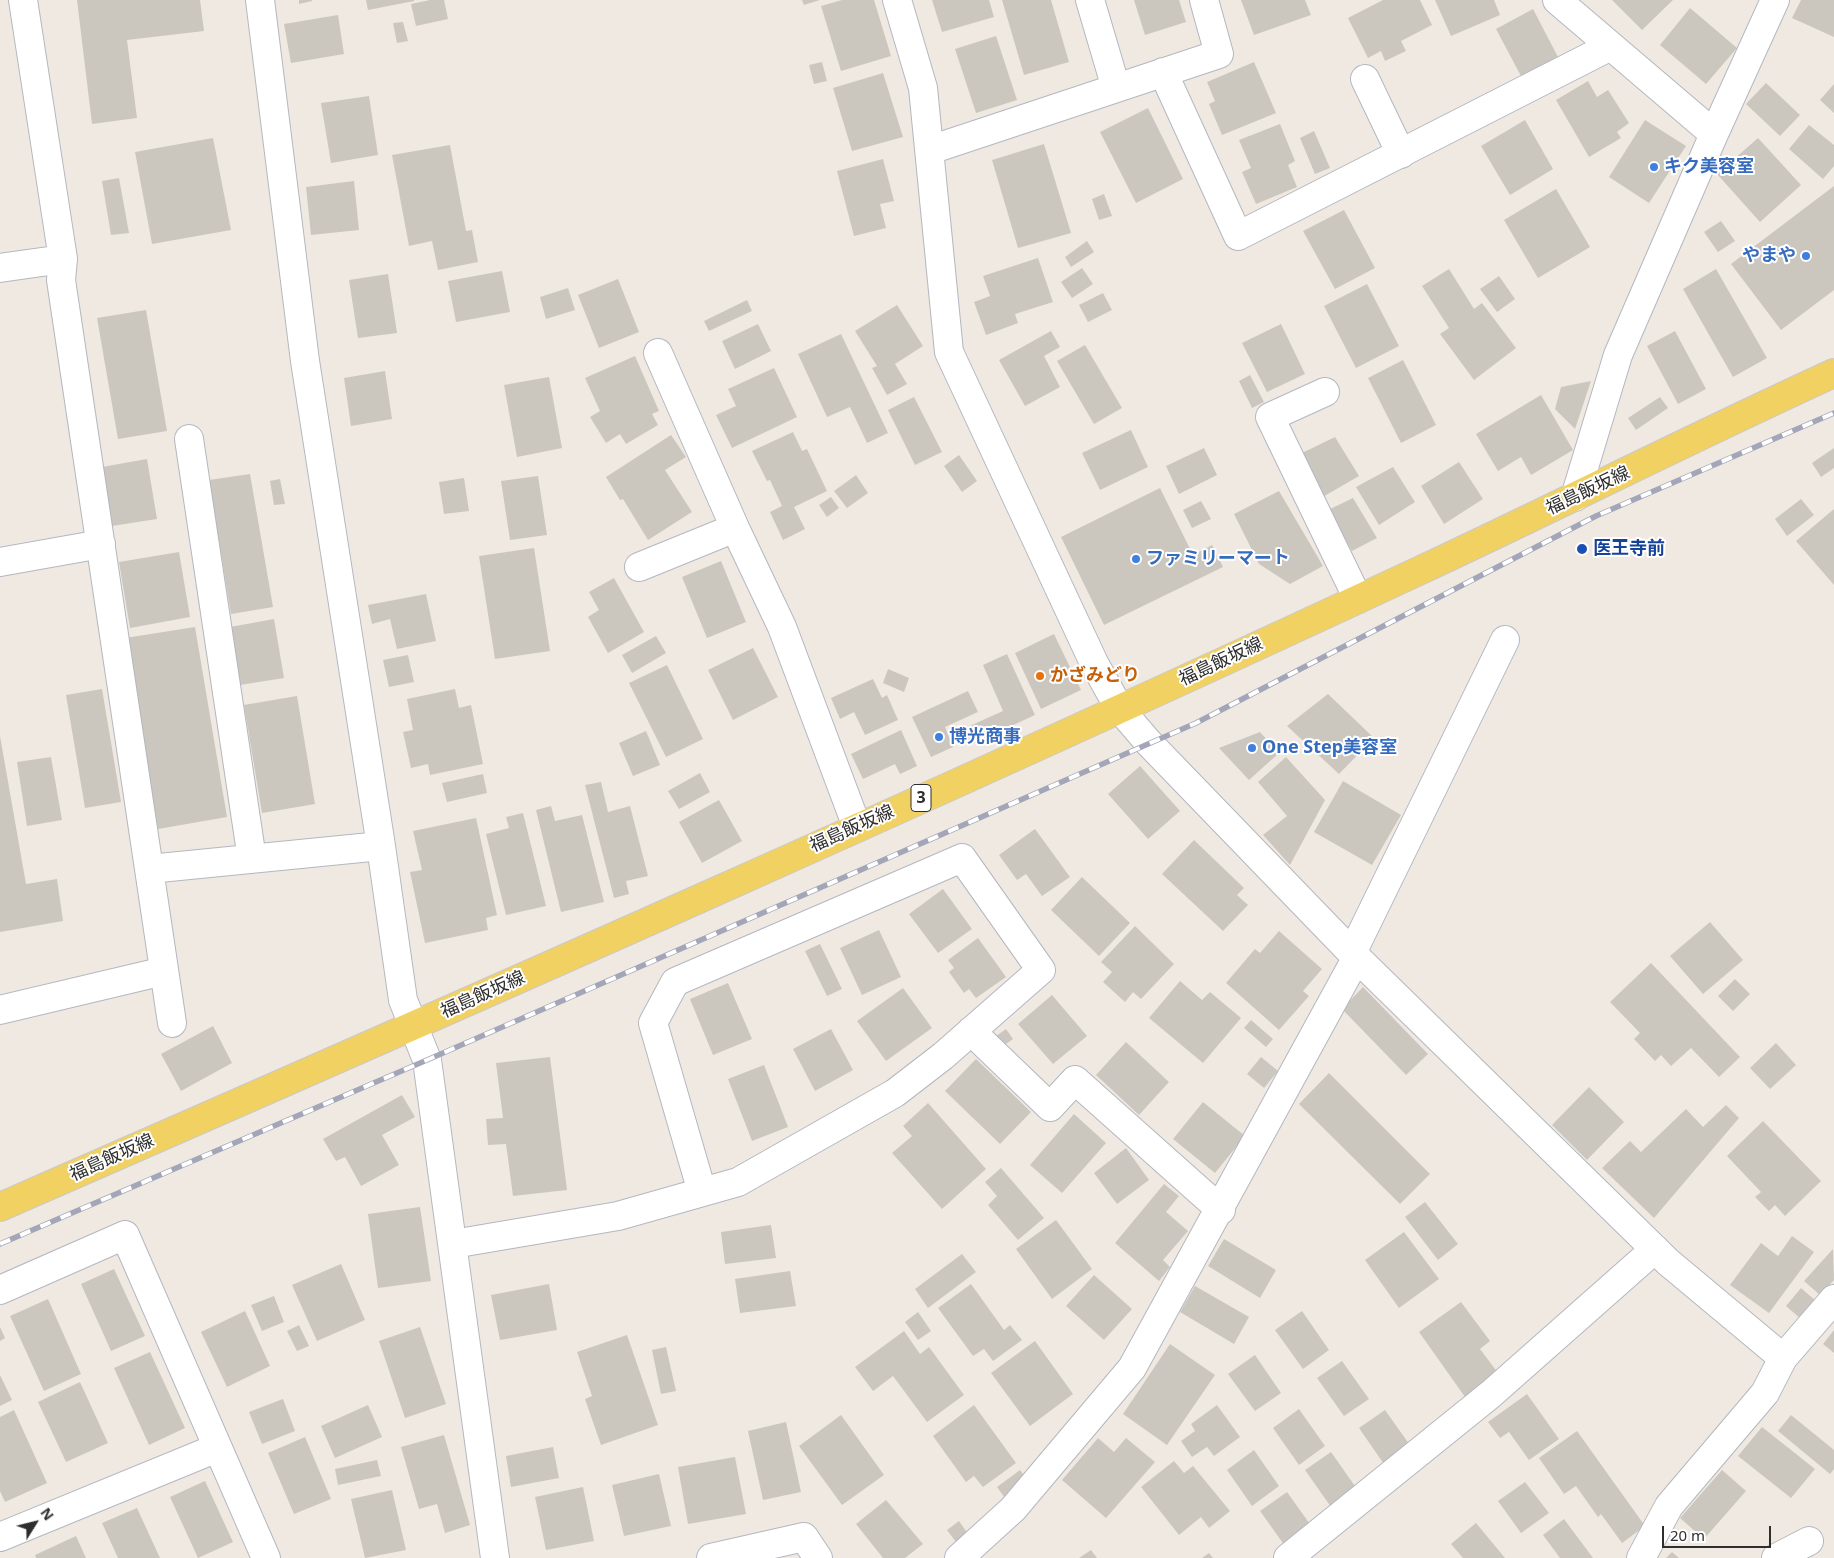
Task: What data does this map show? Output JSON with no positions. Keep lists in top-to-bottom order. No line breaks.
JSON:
{"streets":{"main road":["福島飯坂線","3"]},"places":["キク美容室","やまや","医王寺前","ファミリーマート","かざみどり","博光商事","One Step美容室"],"scale_bar":"20 m","north":"top right"}
